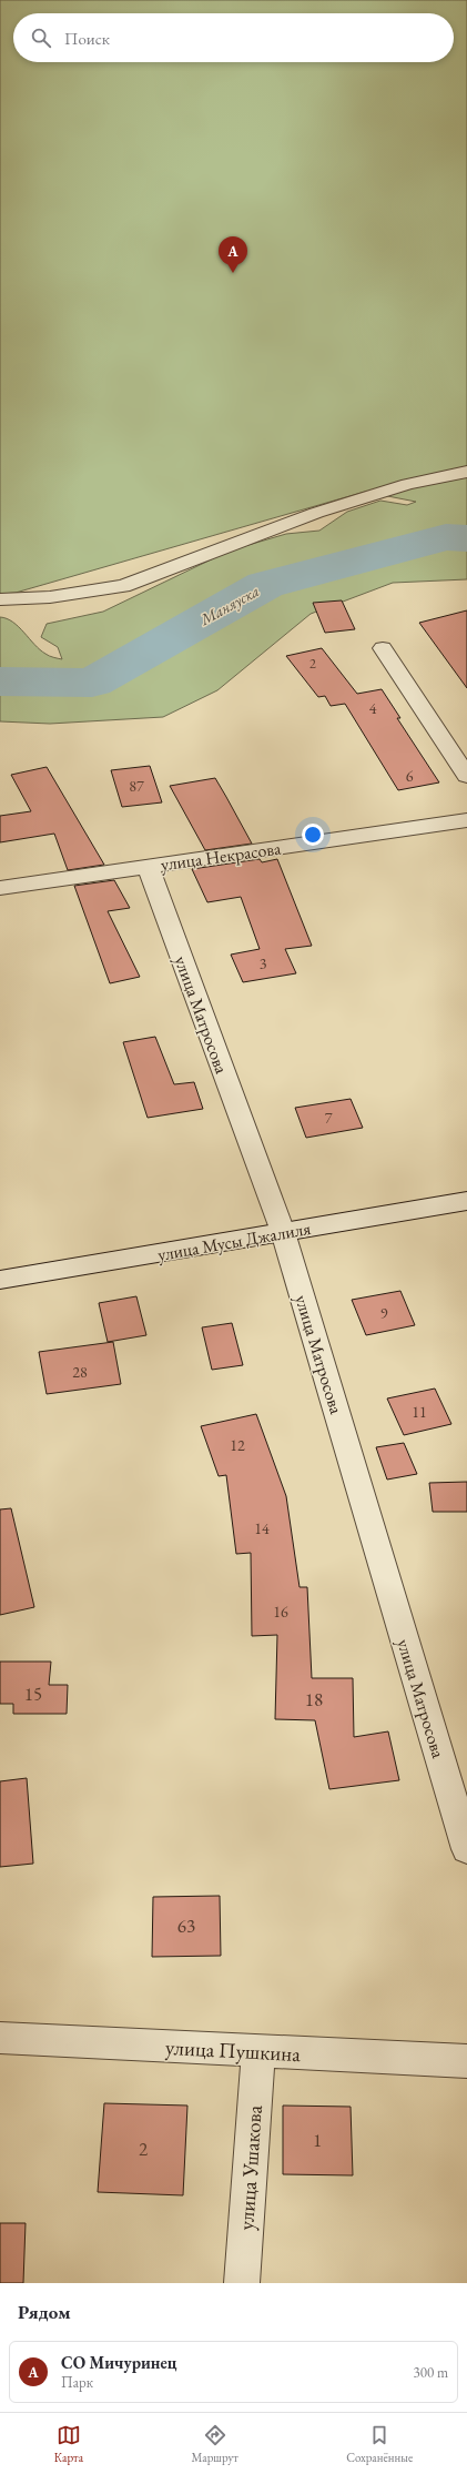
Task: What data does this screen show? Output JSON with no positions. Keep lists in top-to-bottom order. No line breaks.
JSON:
{"streets":{"street":["улица Некрасова","улица Матросова","улица Мусы Джалиля","улица Пушкина","улица Ушакова"]},"crossings":[["улица Некрасова","улица Матросова"],["улица Матросова","улица Мусы Джалиля"],["улица Пушкина","улица Ушакова"]],"water":["Маняуска"],"house_numbers":["2","4","6","87","3","7","9","28","11","12","14","16","15","18","63","1","2"],"page":{"search":"Поиск","pins":"A","heading":"Рядом","list":[{"mark":"A","name":"СО Мичуринец","note":"Парк","value":"300 m"}],"nav":["Карта","Маршрут","Сохранённые"]}}
